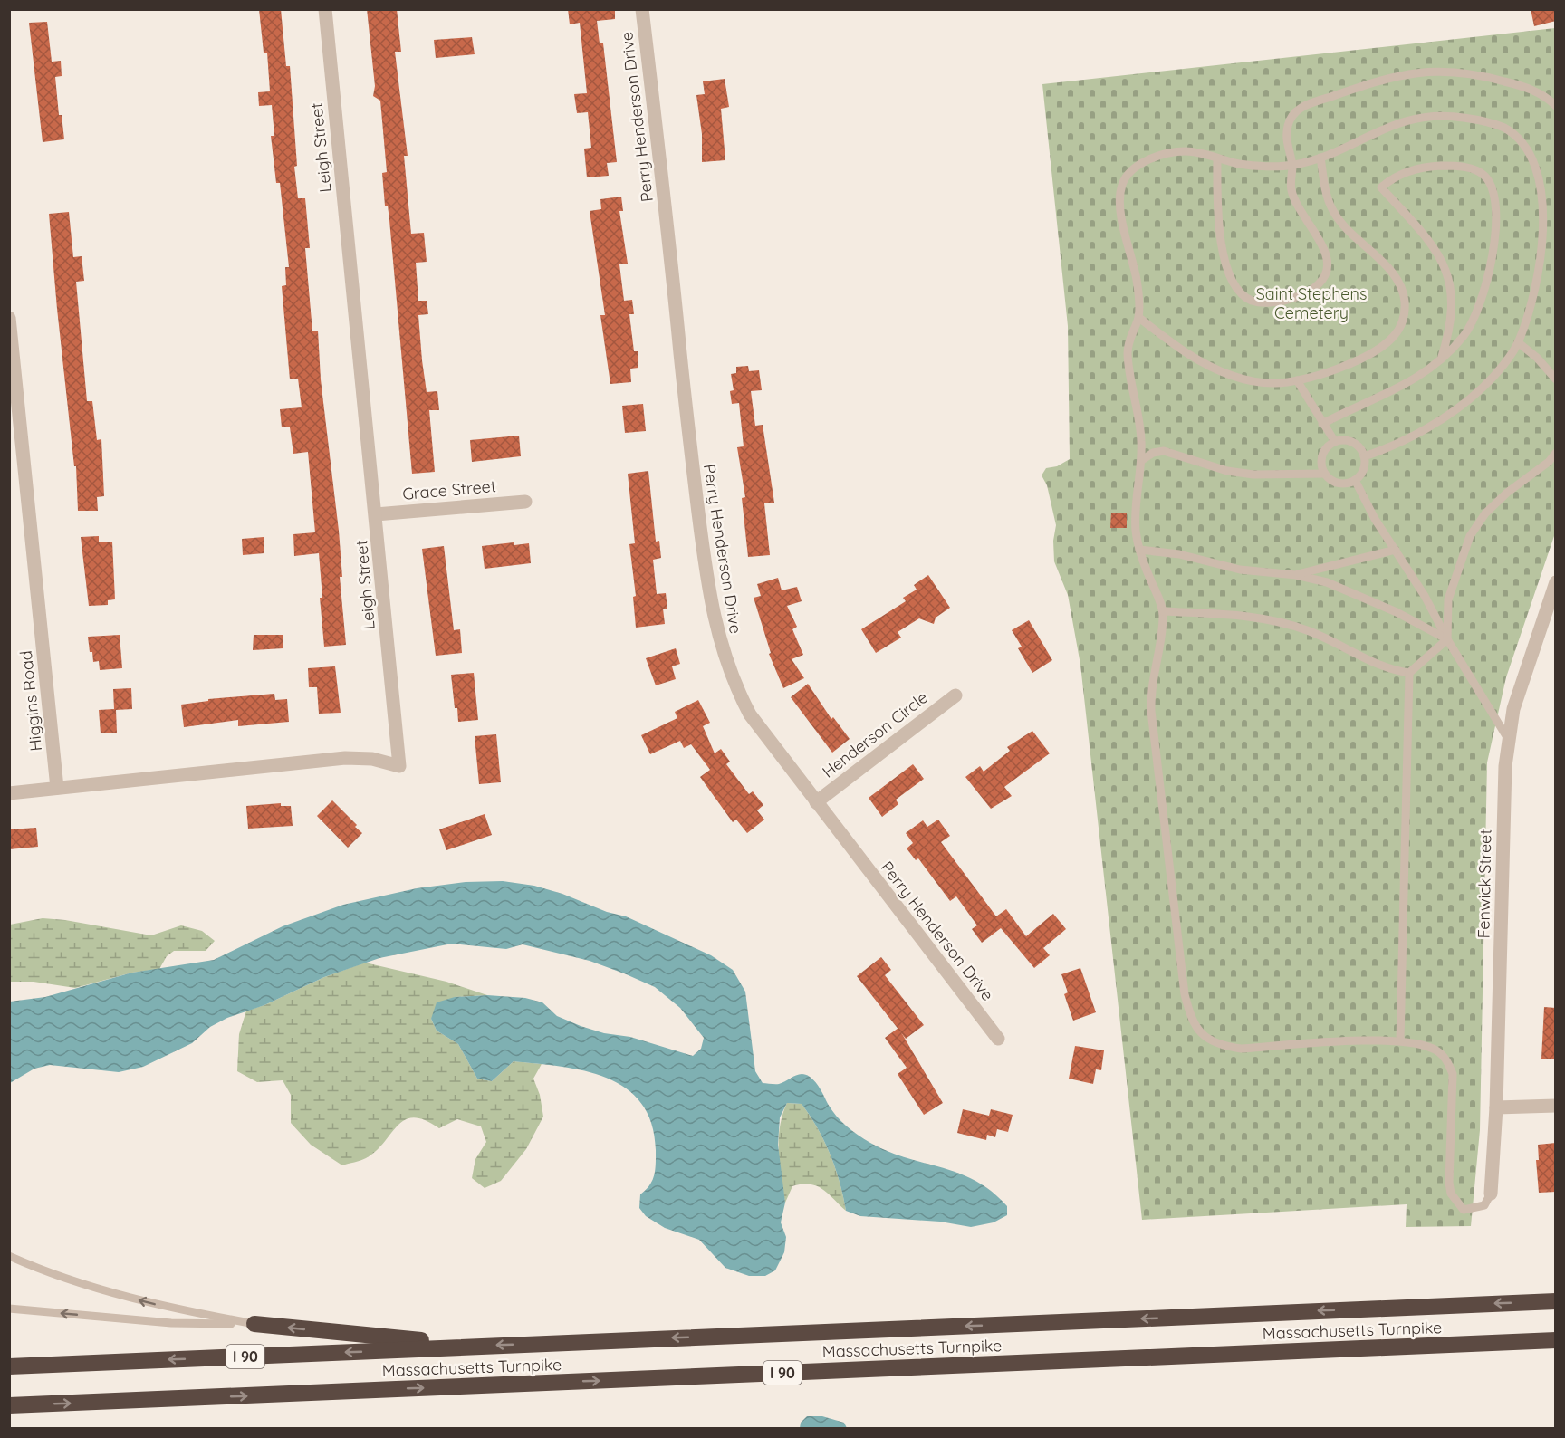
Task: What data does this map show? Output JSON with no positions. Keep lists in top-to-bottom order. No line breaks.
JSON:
{"streets":{"highway":["Massachusetts Turnpike","I 90"],"street":["Perry Henderson Drive","Leigh Street","Grace Street","Higgins Road","Henderson Circle","Fenwick Street"]},"crossings":[["Perry Henderson Drive","Henderson Circle"],["Leigh Street","Grace Street"],["Leigh Street","Higgins Road"]],"parks":["Saint Stephens Cemetery"]}
